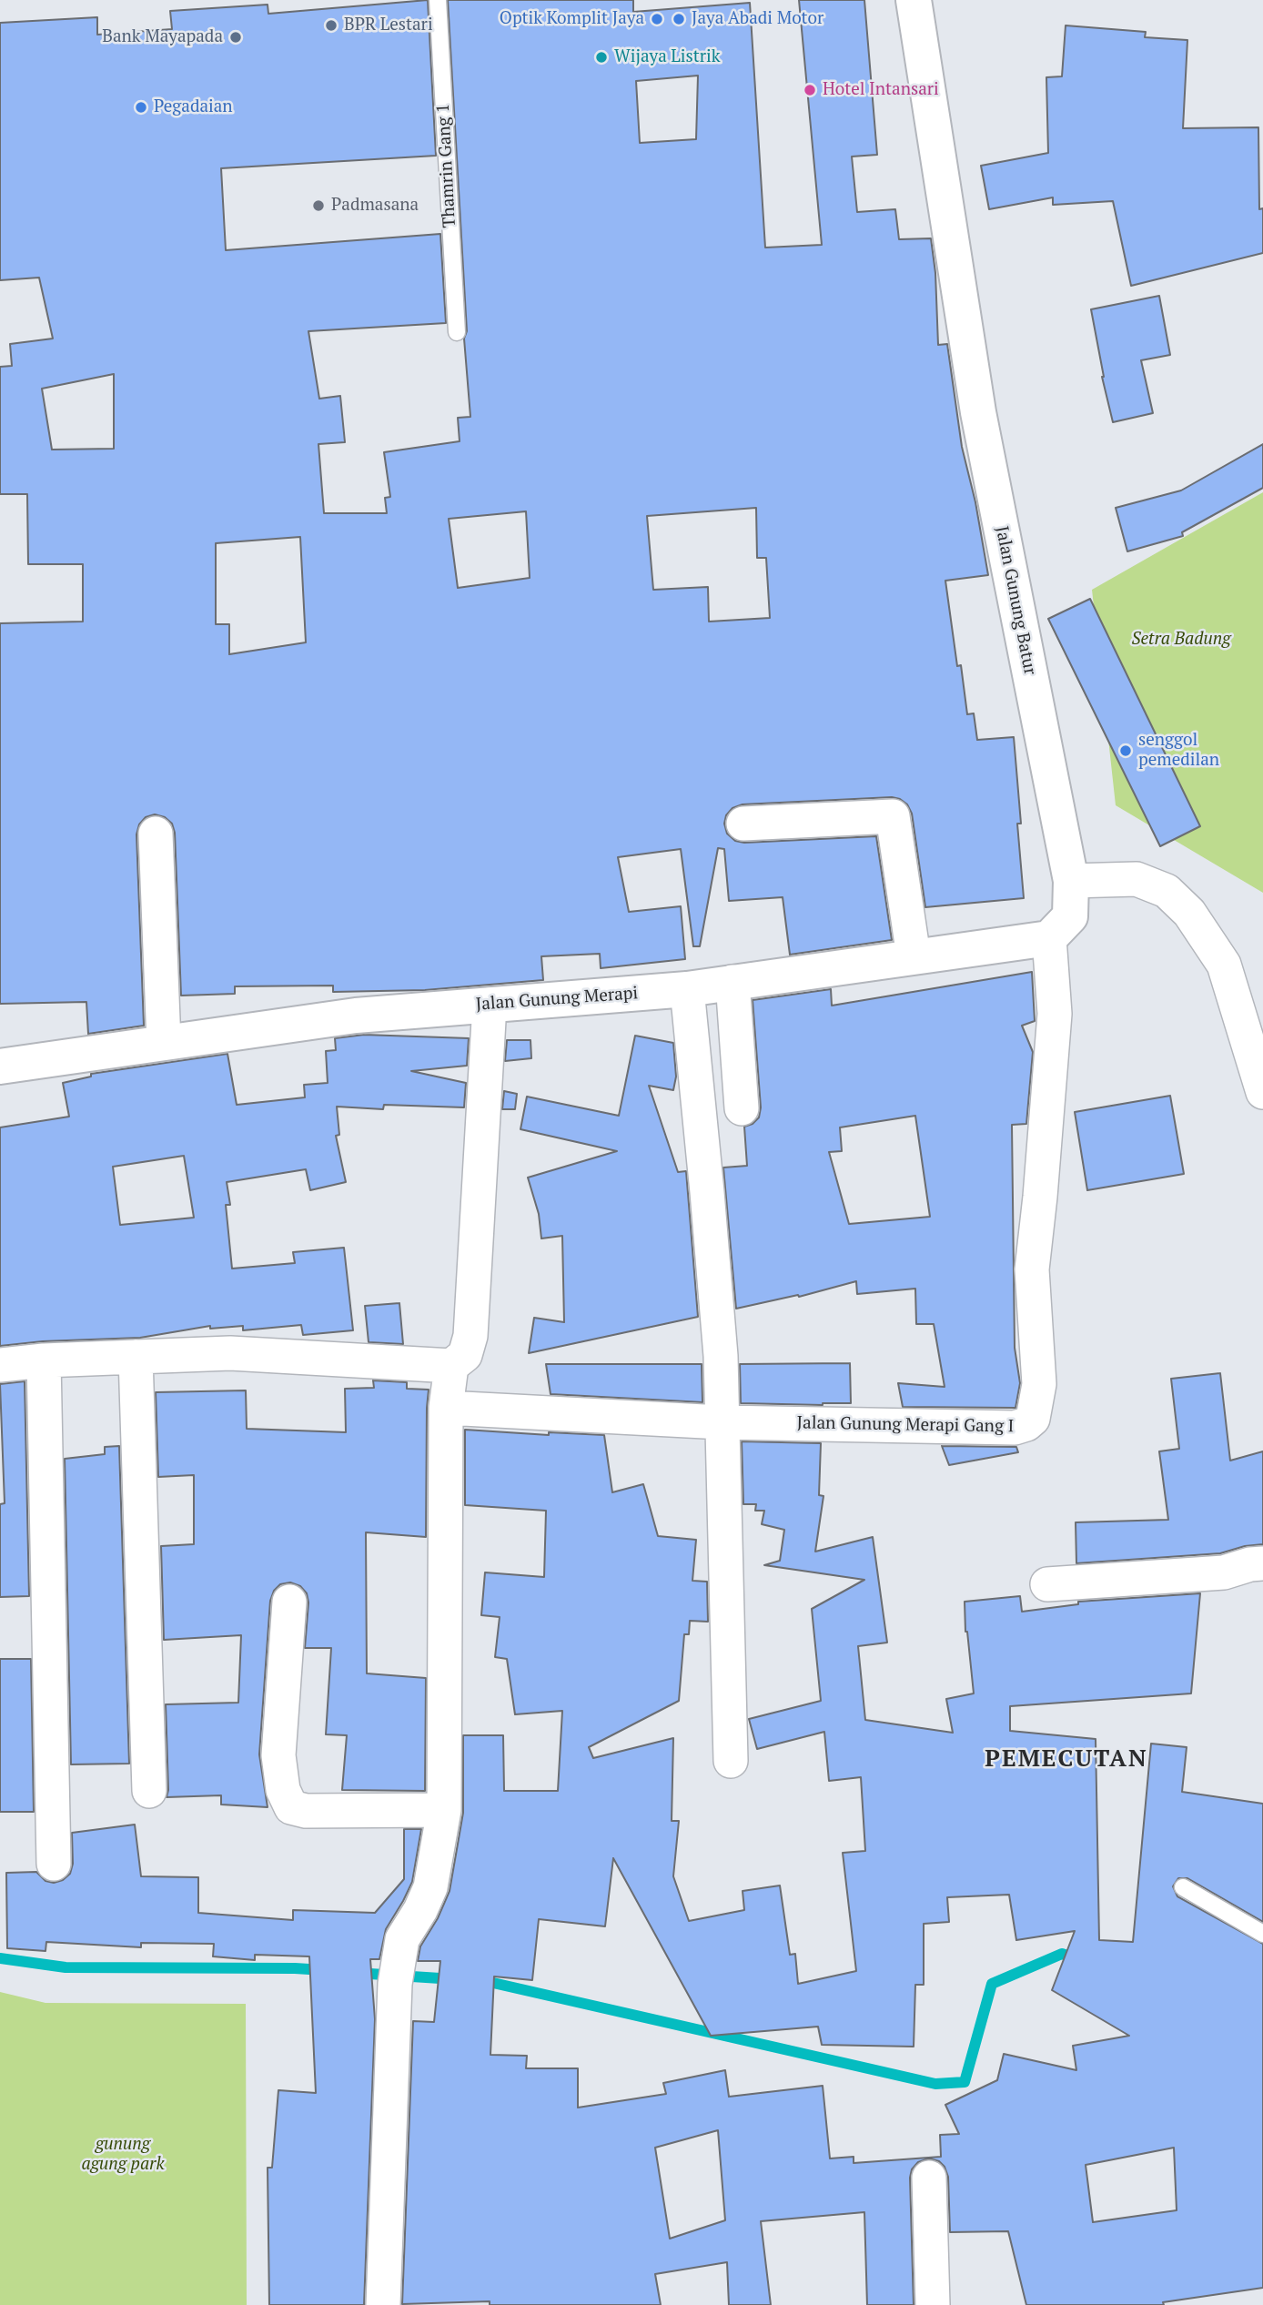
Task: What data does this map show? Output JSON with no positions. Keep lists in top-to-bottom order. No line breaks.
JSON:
{"streets":{"main road":["Jalan Gunung Batur","Jalan Gunung Merapi"],"street":["Jalan Gunung Merapi Gang I"],"lane":["Thamrin Gang 1"]},"crossings":[["Jalan Gunung Merapi","Jalan Gunung Merapi Gang I"]],"districts":["PEMECUTAN"],"parks":["Setra Badung","gunung agung park"],"places":["Optik Komplit Jaya","Jaya Abadi Motor","BPR Lestari","Bank Mayapada","Wijaya Listrik","Hotel Intansari","Pegadaian","Padmasana","senggol pemedilan"]}
